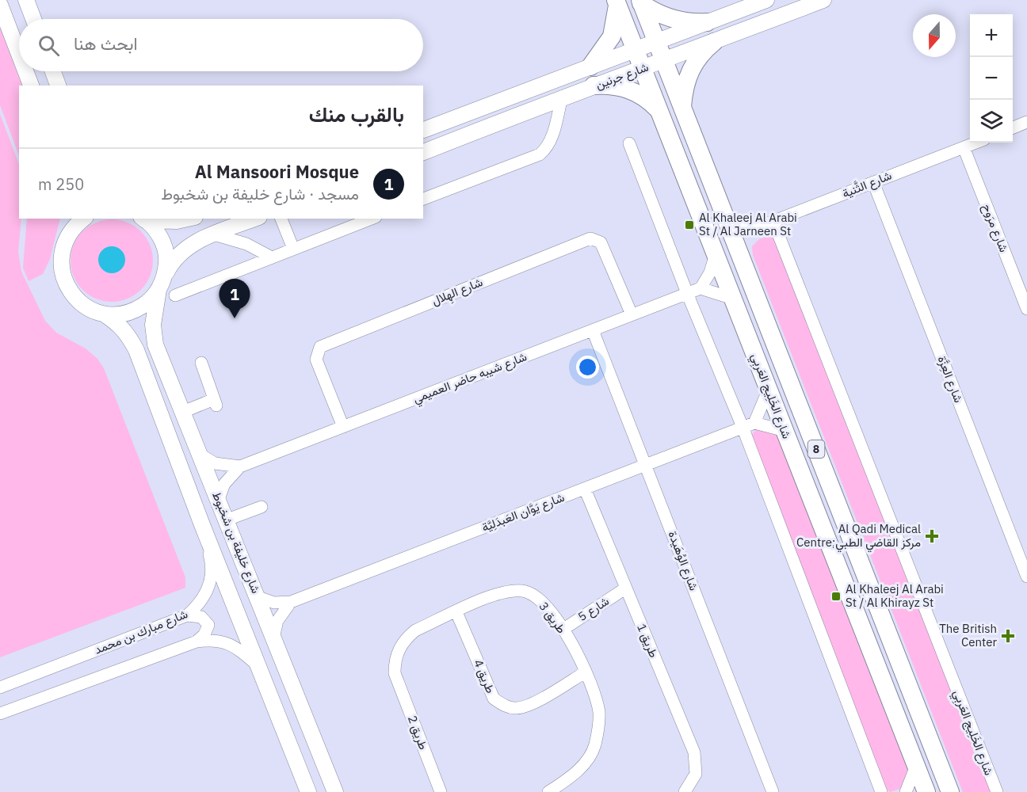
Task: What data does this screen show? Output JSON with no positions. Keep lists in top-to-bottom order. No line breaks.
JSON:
{"streets":{"highway":["شارع الخَلِيج العَربِي","8"],"main road":["شارع جرنين","شارع خليفة بن شخبوط"],"street":["شارع الثَّنية","شارع مرَوح","شارع الهِلال","شارع شيبه حاضر العميمي","شارع العِزَّة","شارع يَوَّان العَبدَلِيَّة","شارع الوُهَيدة","شارع 5","طريق 3","شارع مبارك بن محمد","طريق 1","طريق 4","طريق 2"]},"crossings":[["شارع جرنين","شارع الخَلِيج العَربِي"],["شارع الثَّنية","شارع مرَوح"],["شارع الثَّنية","شارع العِزَّة"],["شارع الثَّنية","شارع الخَلِيج العَربِي"],["شارع الهِلال","شارع شيبه حاضر العميمي"],["شارع شيبه حاضر العميمي","شارع خليفة بن شخبوط"],["شارع شيبه حاضر العميمي","شارع الوُهَيدة"],["شارع يَوَّان العَبدَلِيَّة","شارع خليفة بن شخبوط"],["شارع يَوَّان العَبدَلِيَّة","شارع الوُهَيدة"],["شارع يَوَّان العَبدَلِيَّة","طريق 1"],["شارع خليفة بن شخبوط","شارع مبارك بن محمد"],["شارع 5","طريق 3"],["شارع 5","طريق 1"],["طريق 3","طريق 4"],["طريق 3","طريق 2"]],"places":{"transit":["Al Khaleej Al Arabi St / Al Jarneen St","Al Khaleej Al Arabi St / Al Khirayz St"],"health":["Al Qadi Medical Centre;مركز القاضي الطبي","The British Center"]},"north":"bottom","page":{"map_buttons":["+","−"],"search":"ابحث هنا","heading":"بالقرب منك","list":[{"mark":"1","name":"Al Mansoori Mosque","note":"مسجد · شارع خليفة بن شخبوط","value":"250 m"}],"pins":"1"}}
